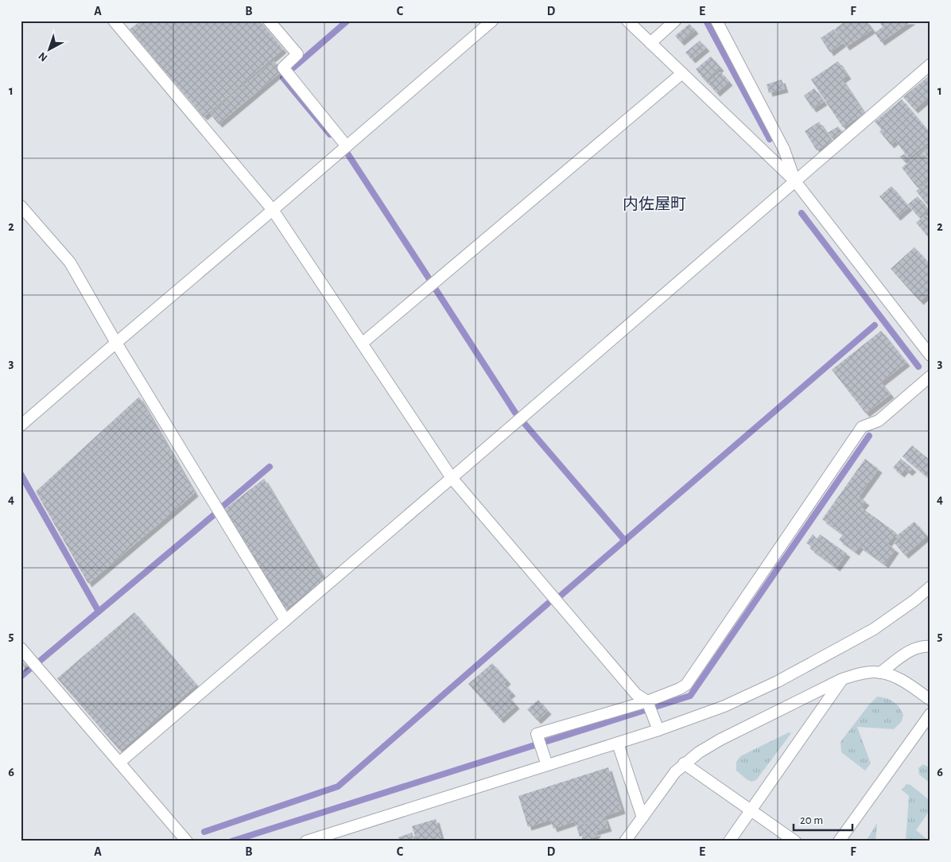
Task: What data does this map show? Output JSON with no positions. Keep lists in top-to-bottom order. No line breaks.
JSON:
{"districts":["内佐屋町"],"scale_bar":"20 m","north":"bottom left","grid":{"columns":["A","B","C","D","E","F"],"rows":["1","2","3","4","5","6"]}}
